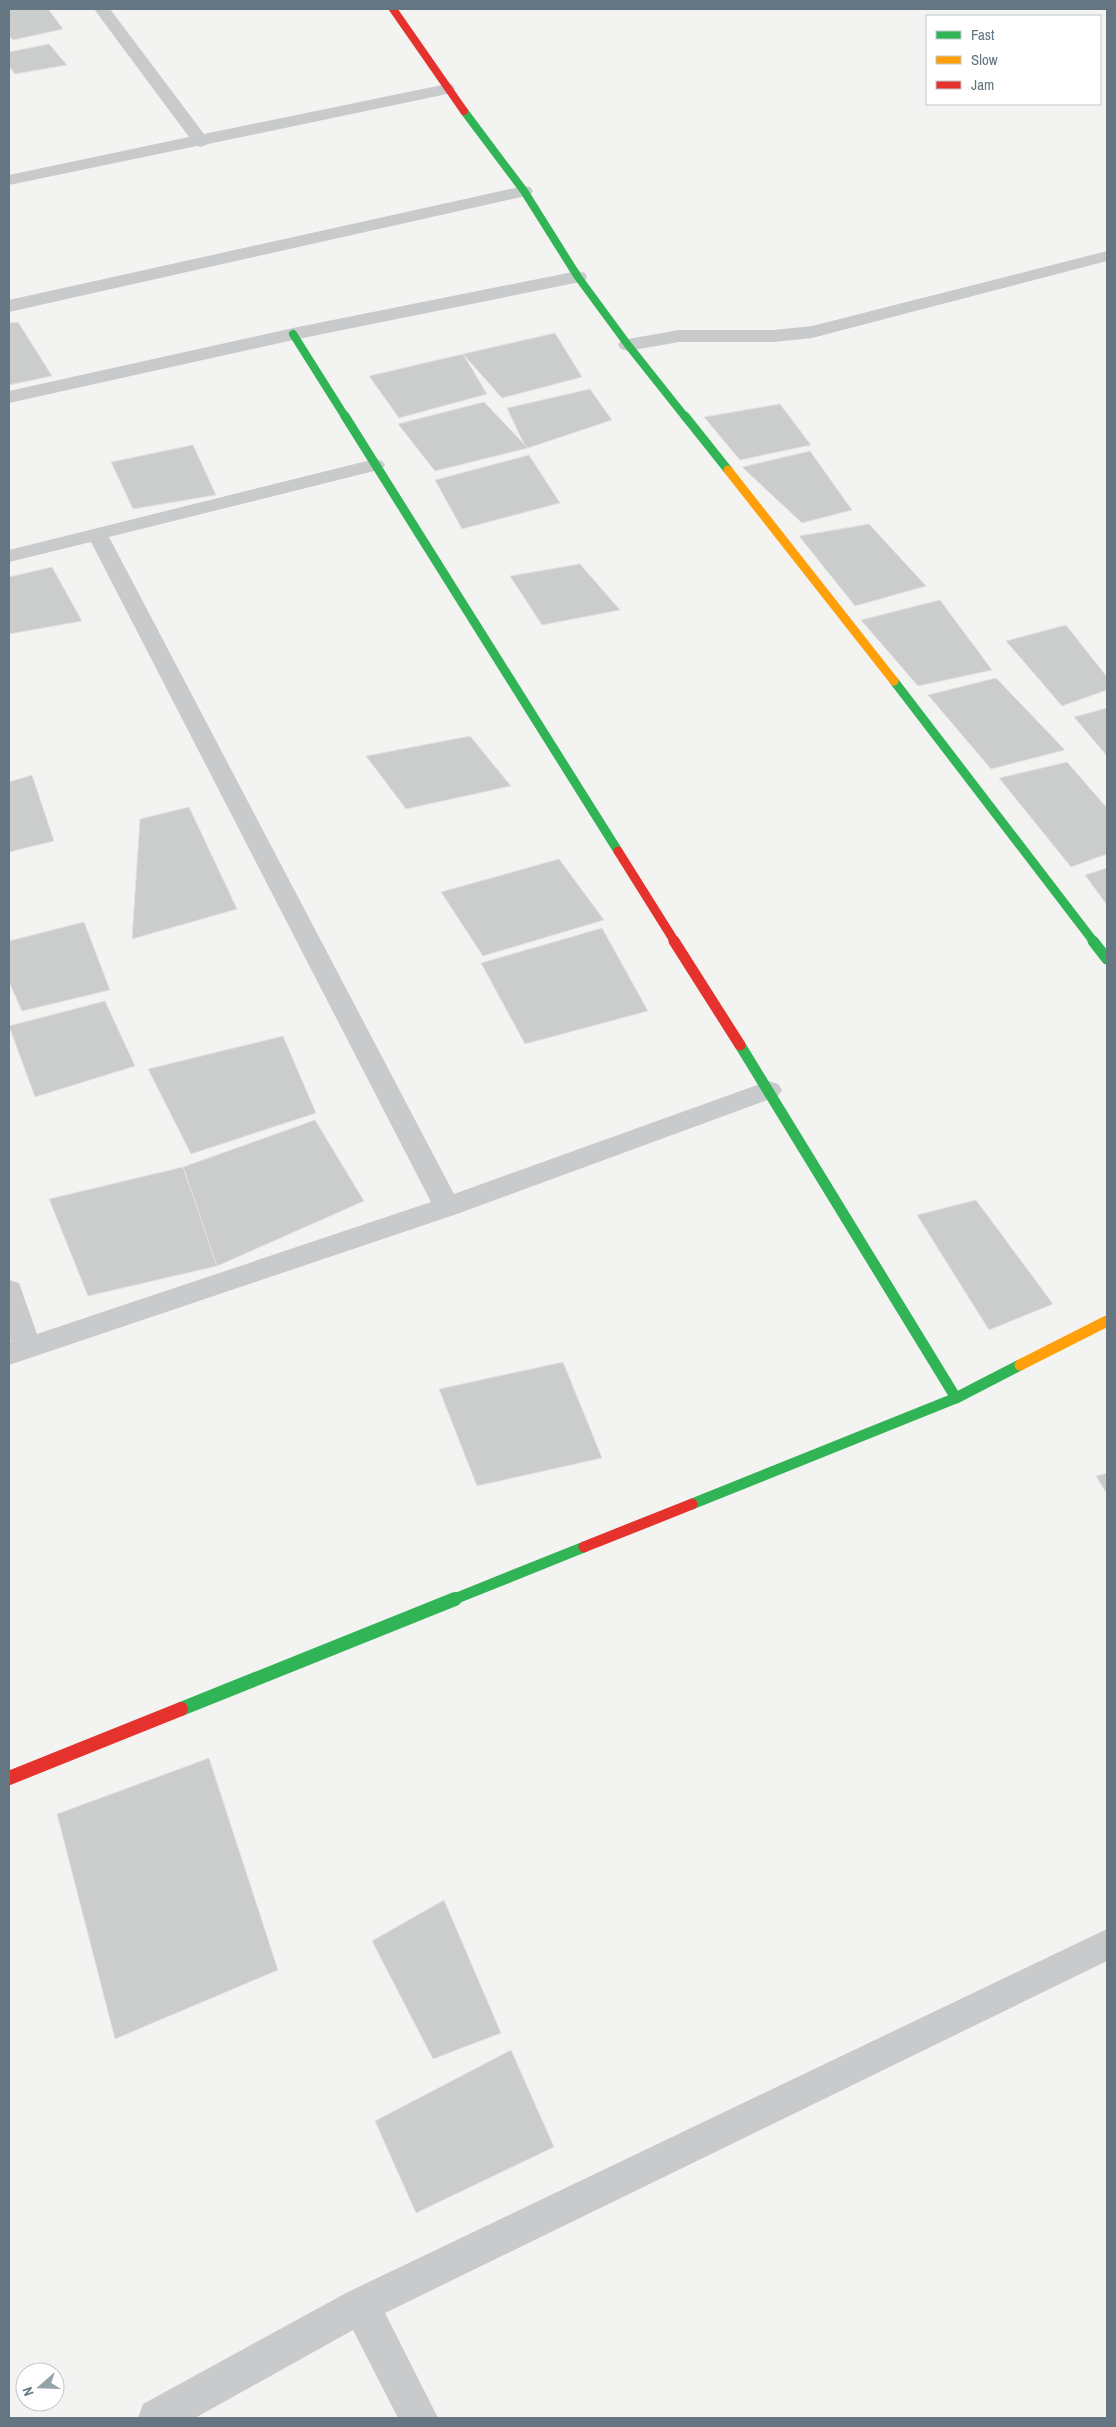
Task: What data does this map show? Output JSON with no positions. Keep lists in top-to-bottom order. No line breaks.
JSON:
{"legend":["Fast","Slow","Jam"],"north":"left"}
